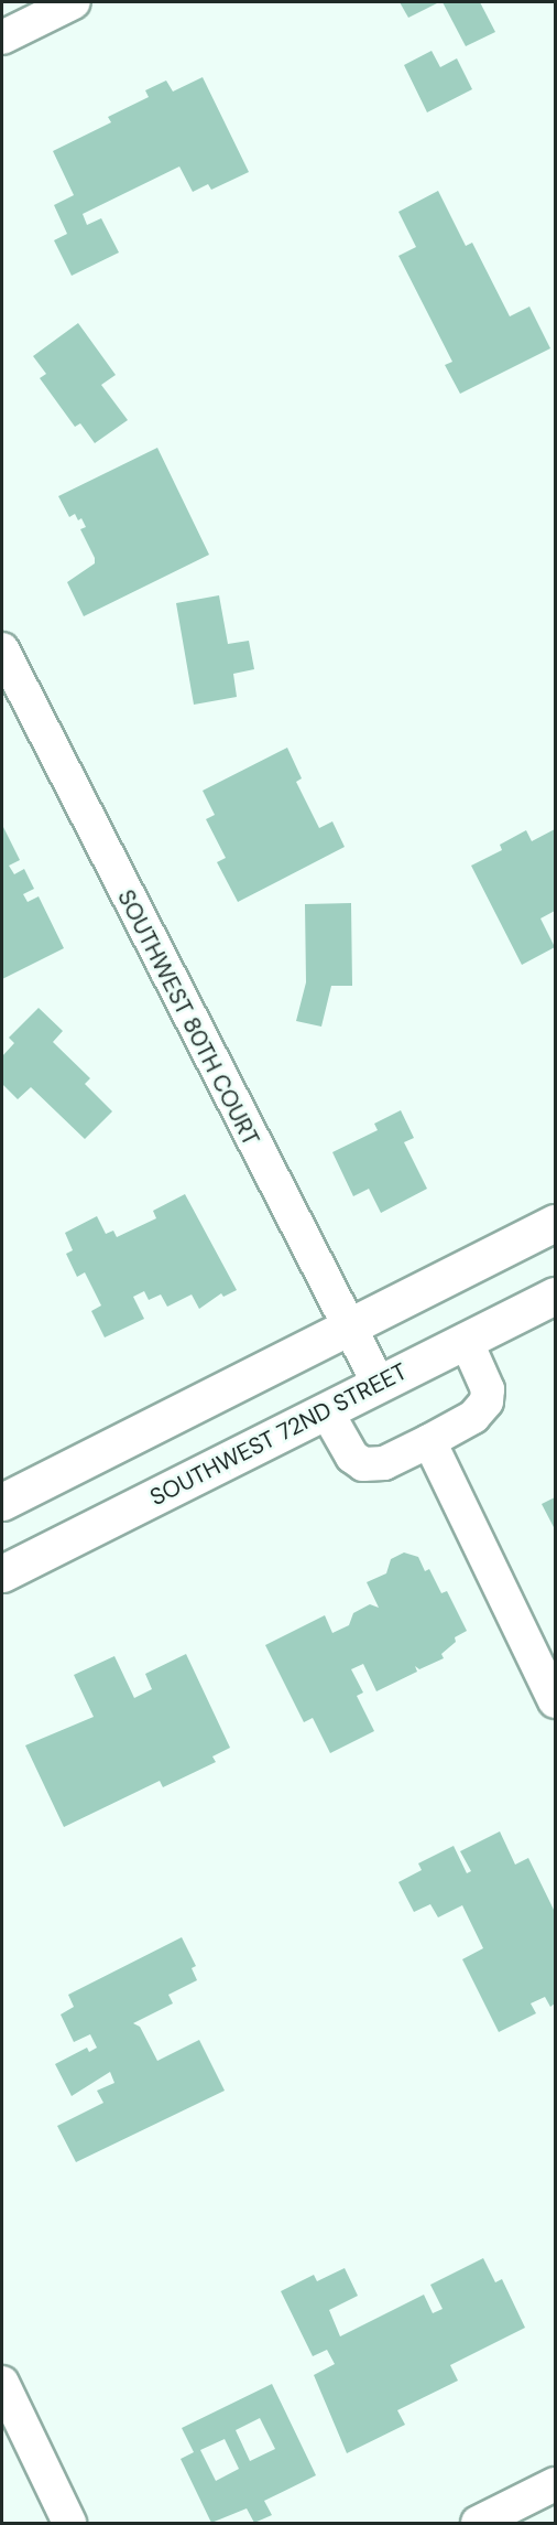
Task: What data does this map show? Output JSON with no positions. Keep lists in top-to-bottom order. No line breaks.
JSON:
{"streets":{"main road":["SOUTHWEST 72ND STREET"],"street":["SOUTHWEST 80TH COURT"]},"crossings":[["SOUTHWEST 80TH COURT","SOUTHWEST 72ND STREET"]]}
